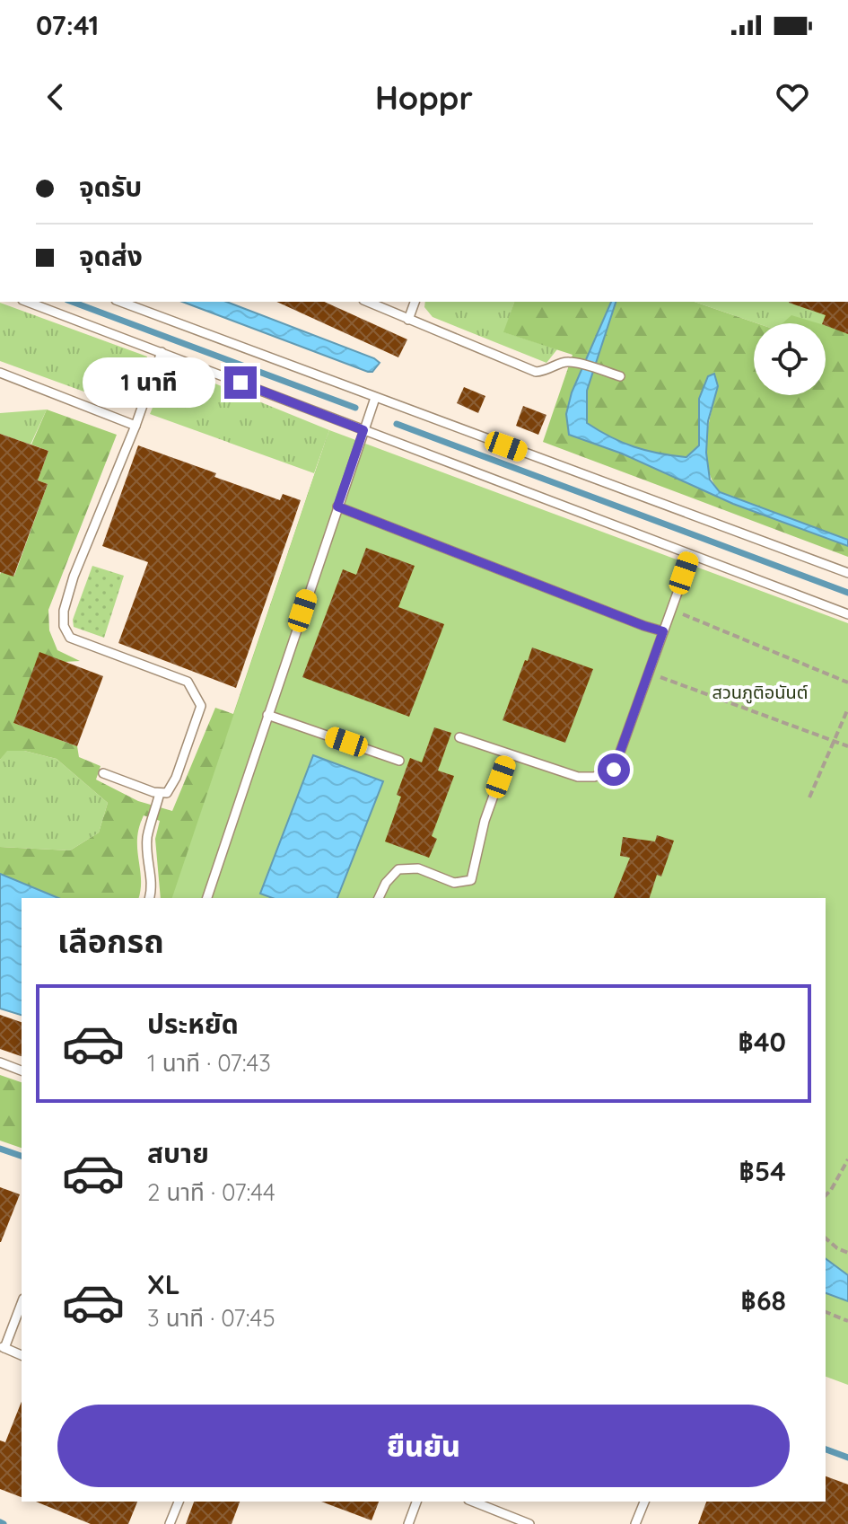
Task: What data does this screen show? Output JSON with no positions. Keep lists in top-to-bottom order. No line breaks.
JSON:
{"parks":["สวนภูติอนันต์"],"page":{"status":"07:41","header":"Hoppr","banner":["จุดรับ","จุดส่ง"],"bubble":"1 นาที","heading":"เลือกรถ","list":[{"name":"ประหยัด","note":"1 นาที · 07:43","value":"฿40"},{"name":"สบาย","note":"2 นาที · 07:44","value":"฿54"},{"name":"XL","note":"3 นาที · 07:45","value":"฿68"}],"buttons":"ยืนยัน"}}
